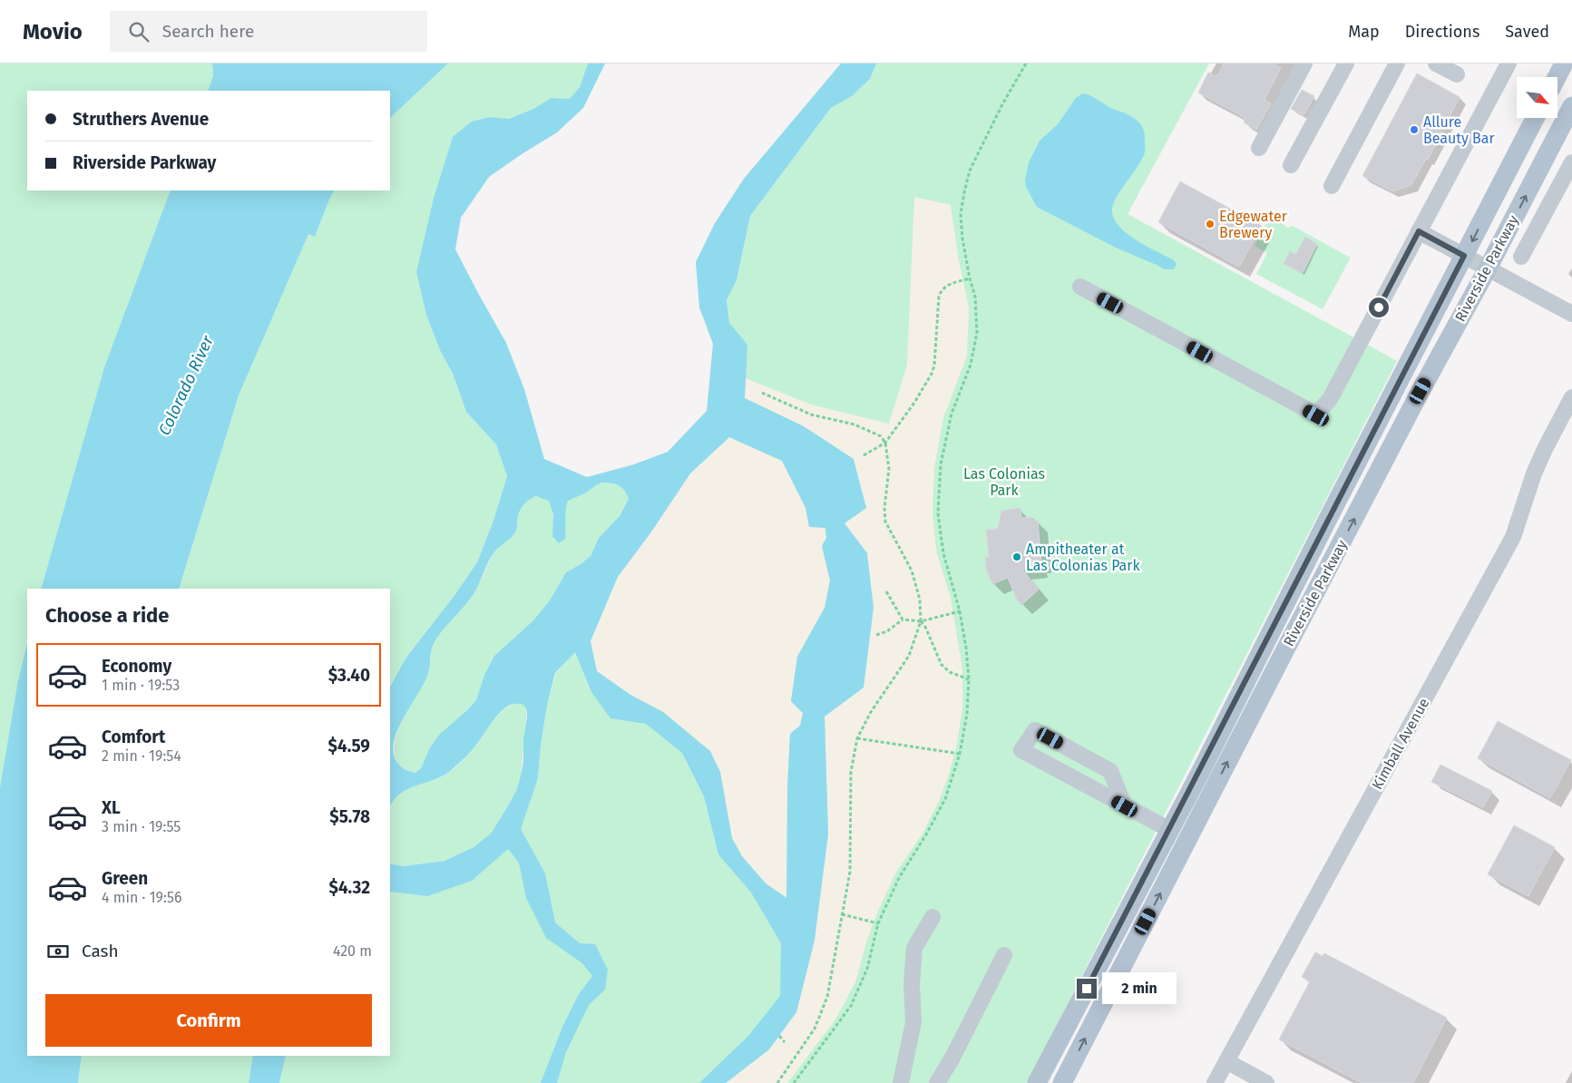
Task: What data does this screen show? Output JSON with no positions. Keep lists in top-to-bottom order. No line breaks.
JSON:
{"streets":{"main road":["Riverside Parkway"],"street":["Kimball Avenue"]},"water":["Colorado River"],"parks":["Las Colonias Park"],"places":["Allure Beauty Bar","Edgewater Brewery","Ampitheater at Las Colonias Park"],"north":"bottom right","page":{"header":"Movio","search":"Search here","nav":["Map","Directions","Saved"],"banner":["Struthers Avenue","Riverside Parkway"],"heading":"Choose a ride","list":[{"name":"Economy","note":"1 min · 19:53","value":"$3.40"},{"name":"Comfort","note":"2 min · 19:54","value":"$4.59"},{"name":"XL","note":"3 min · 19:55","value":"$5.78"},{"name":"Green","note":"4 min · 19:56","value":"$4.32"}],"pay":["Cash","420 m"],"bubble":"2 min","buttons":"Confirm"}}
